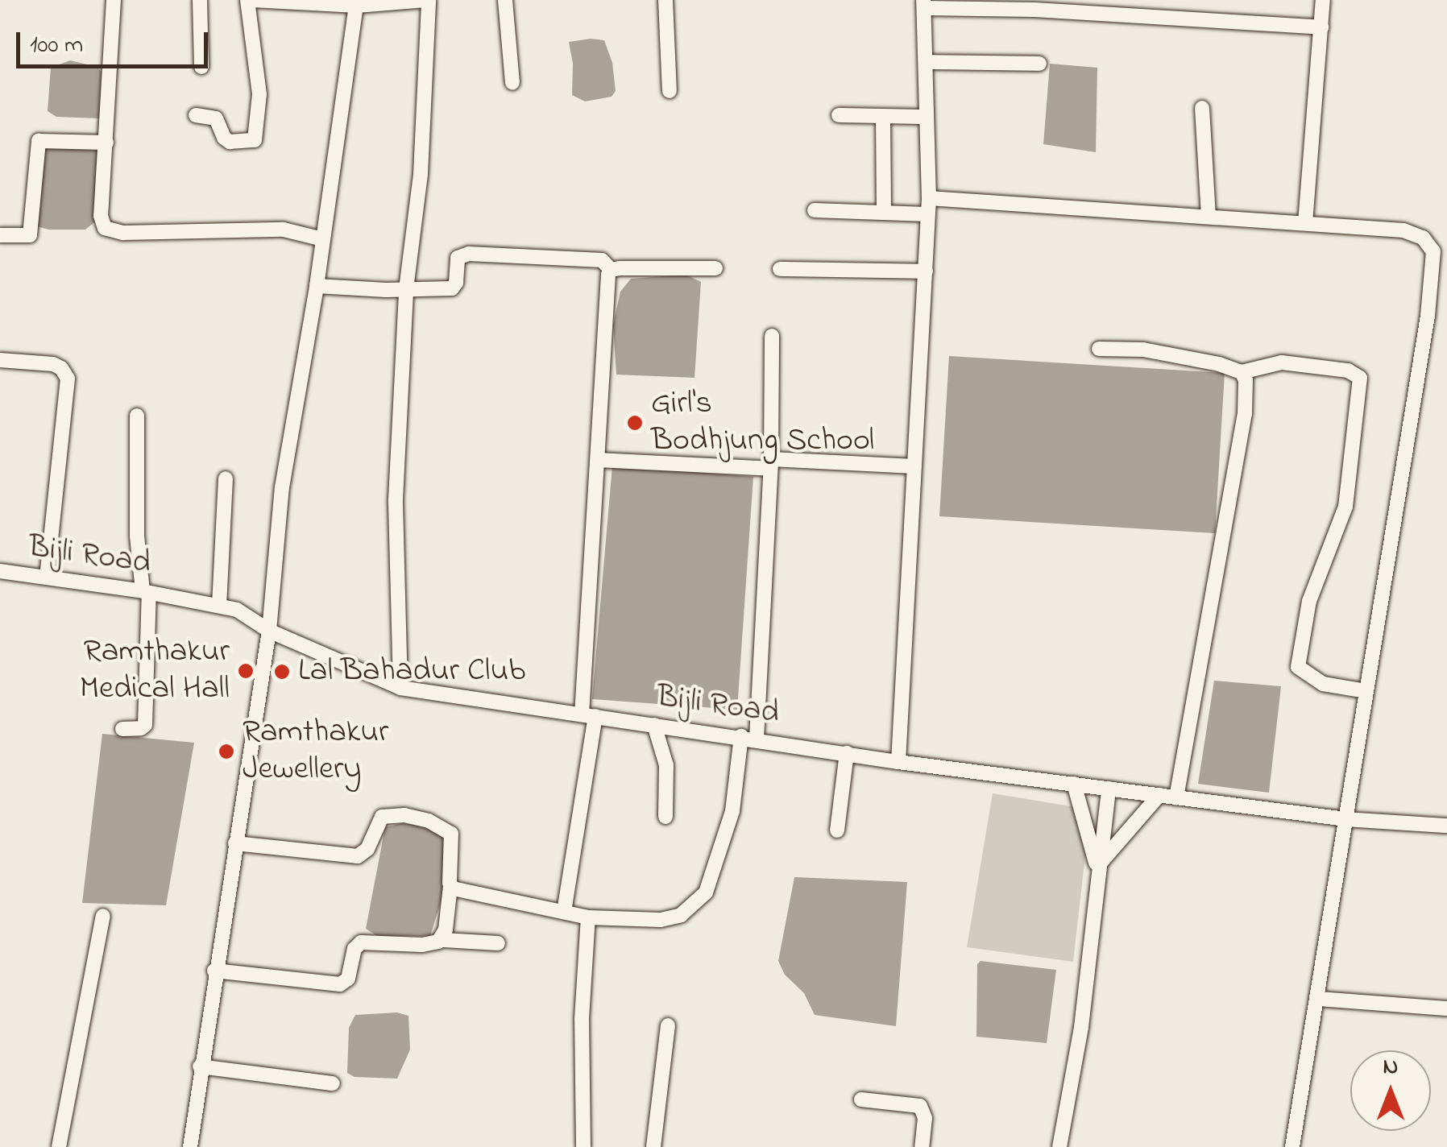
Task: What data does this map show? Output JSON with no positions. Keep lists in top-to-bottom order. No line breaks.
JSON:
{"streets":{"street":["Bijli Road"]},"places":["Girl's Bodhjung School","Ramthakur Medical Hall","Lal Bahadur Club","Ramthakur Jewellery"],"scale_bar":"100 m","north":"top"}
